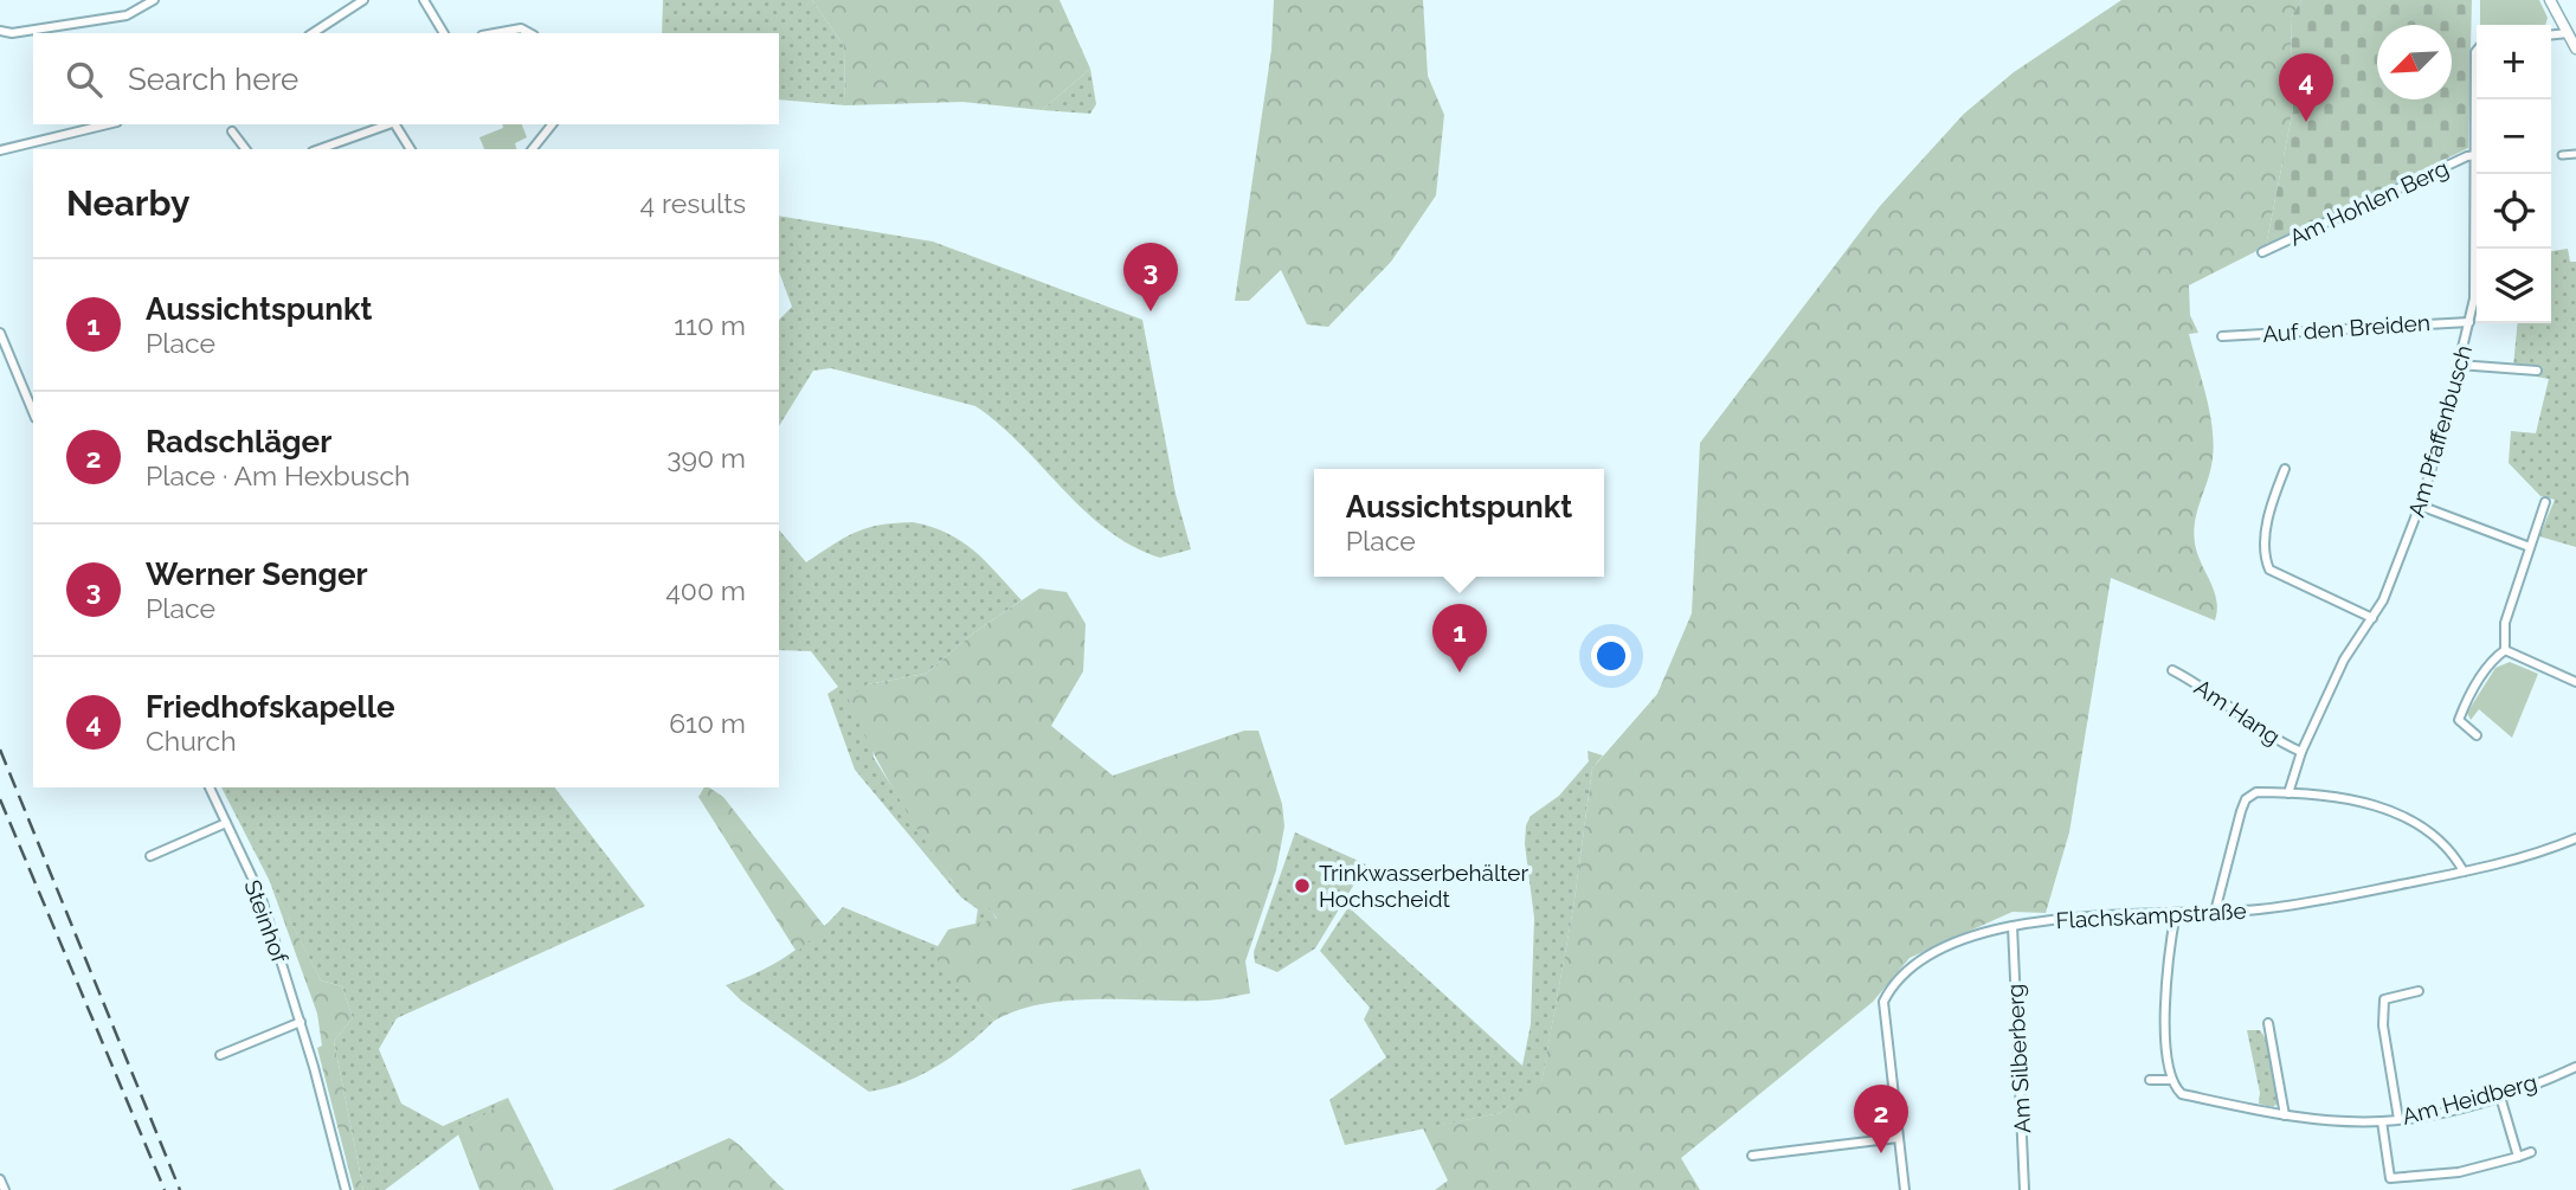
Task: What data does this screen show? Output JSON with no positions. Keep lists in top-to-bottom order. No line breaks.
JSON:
{"streets":{"street":["Am Hohlen Berg","Auf den Breiden","Am Pfaffenbusch","Am Hang","Flachskampstraße","Steinhof","Am Silberberg","Am Heidberg"]},"crossings":[["Am Hohlen Berg","Am Pfaffenbusch"],["Auf den Breiden","Am Pfaffenbusch"],["Am Pfaffenbusch","Am Hang"],["Flachskampstraße","Am Silberberg"]],"places":["Trinkwasserbehälter Hochscheidt"],"north":"bottom left","page":{"map_buttons":["+","−"],"search":"Search here","pins":["4","3","1","2"],"heading":["Nearby","4 results"],"list":[{"mark":"1","name":"Aussichtspunkt","note":"Place","value":"110 m"},{"mark":"2","name":"Radschläger","note":"Place · Am Hexbusch","value":"390 m"},{"mark":"3","name":"Werner Senger","note":"Place","value":"400 m"},{"mark":"4","name":"Friedhofskapelle","note":"Church","value":"610 m"}],"popup":["Aussichtspunkt","Place"]}}
